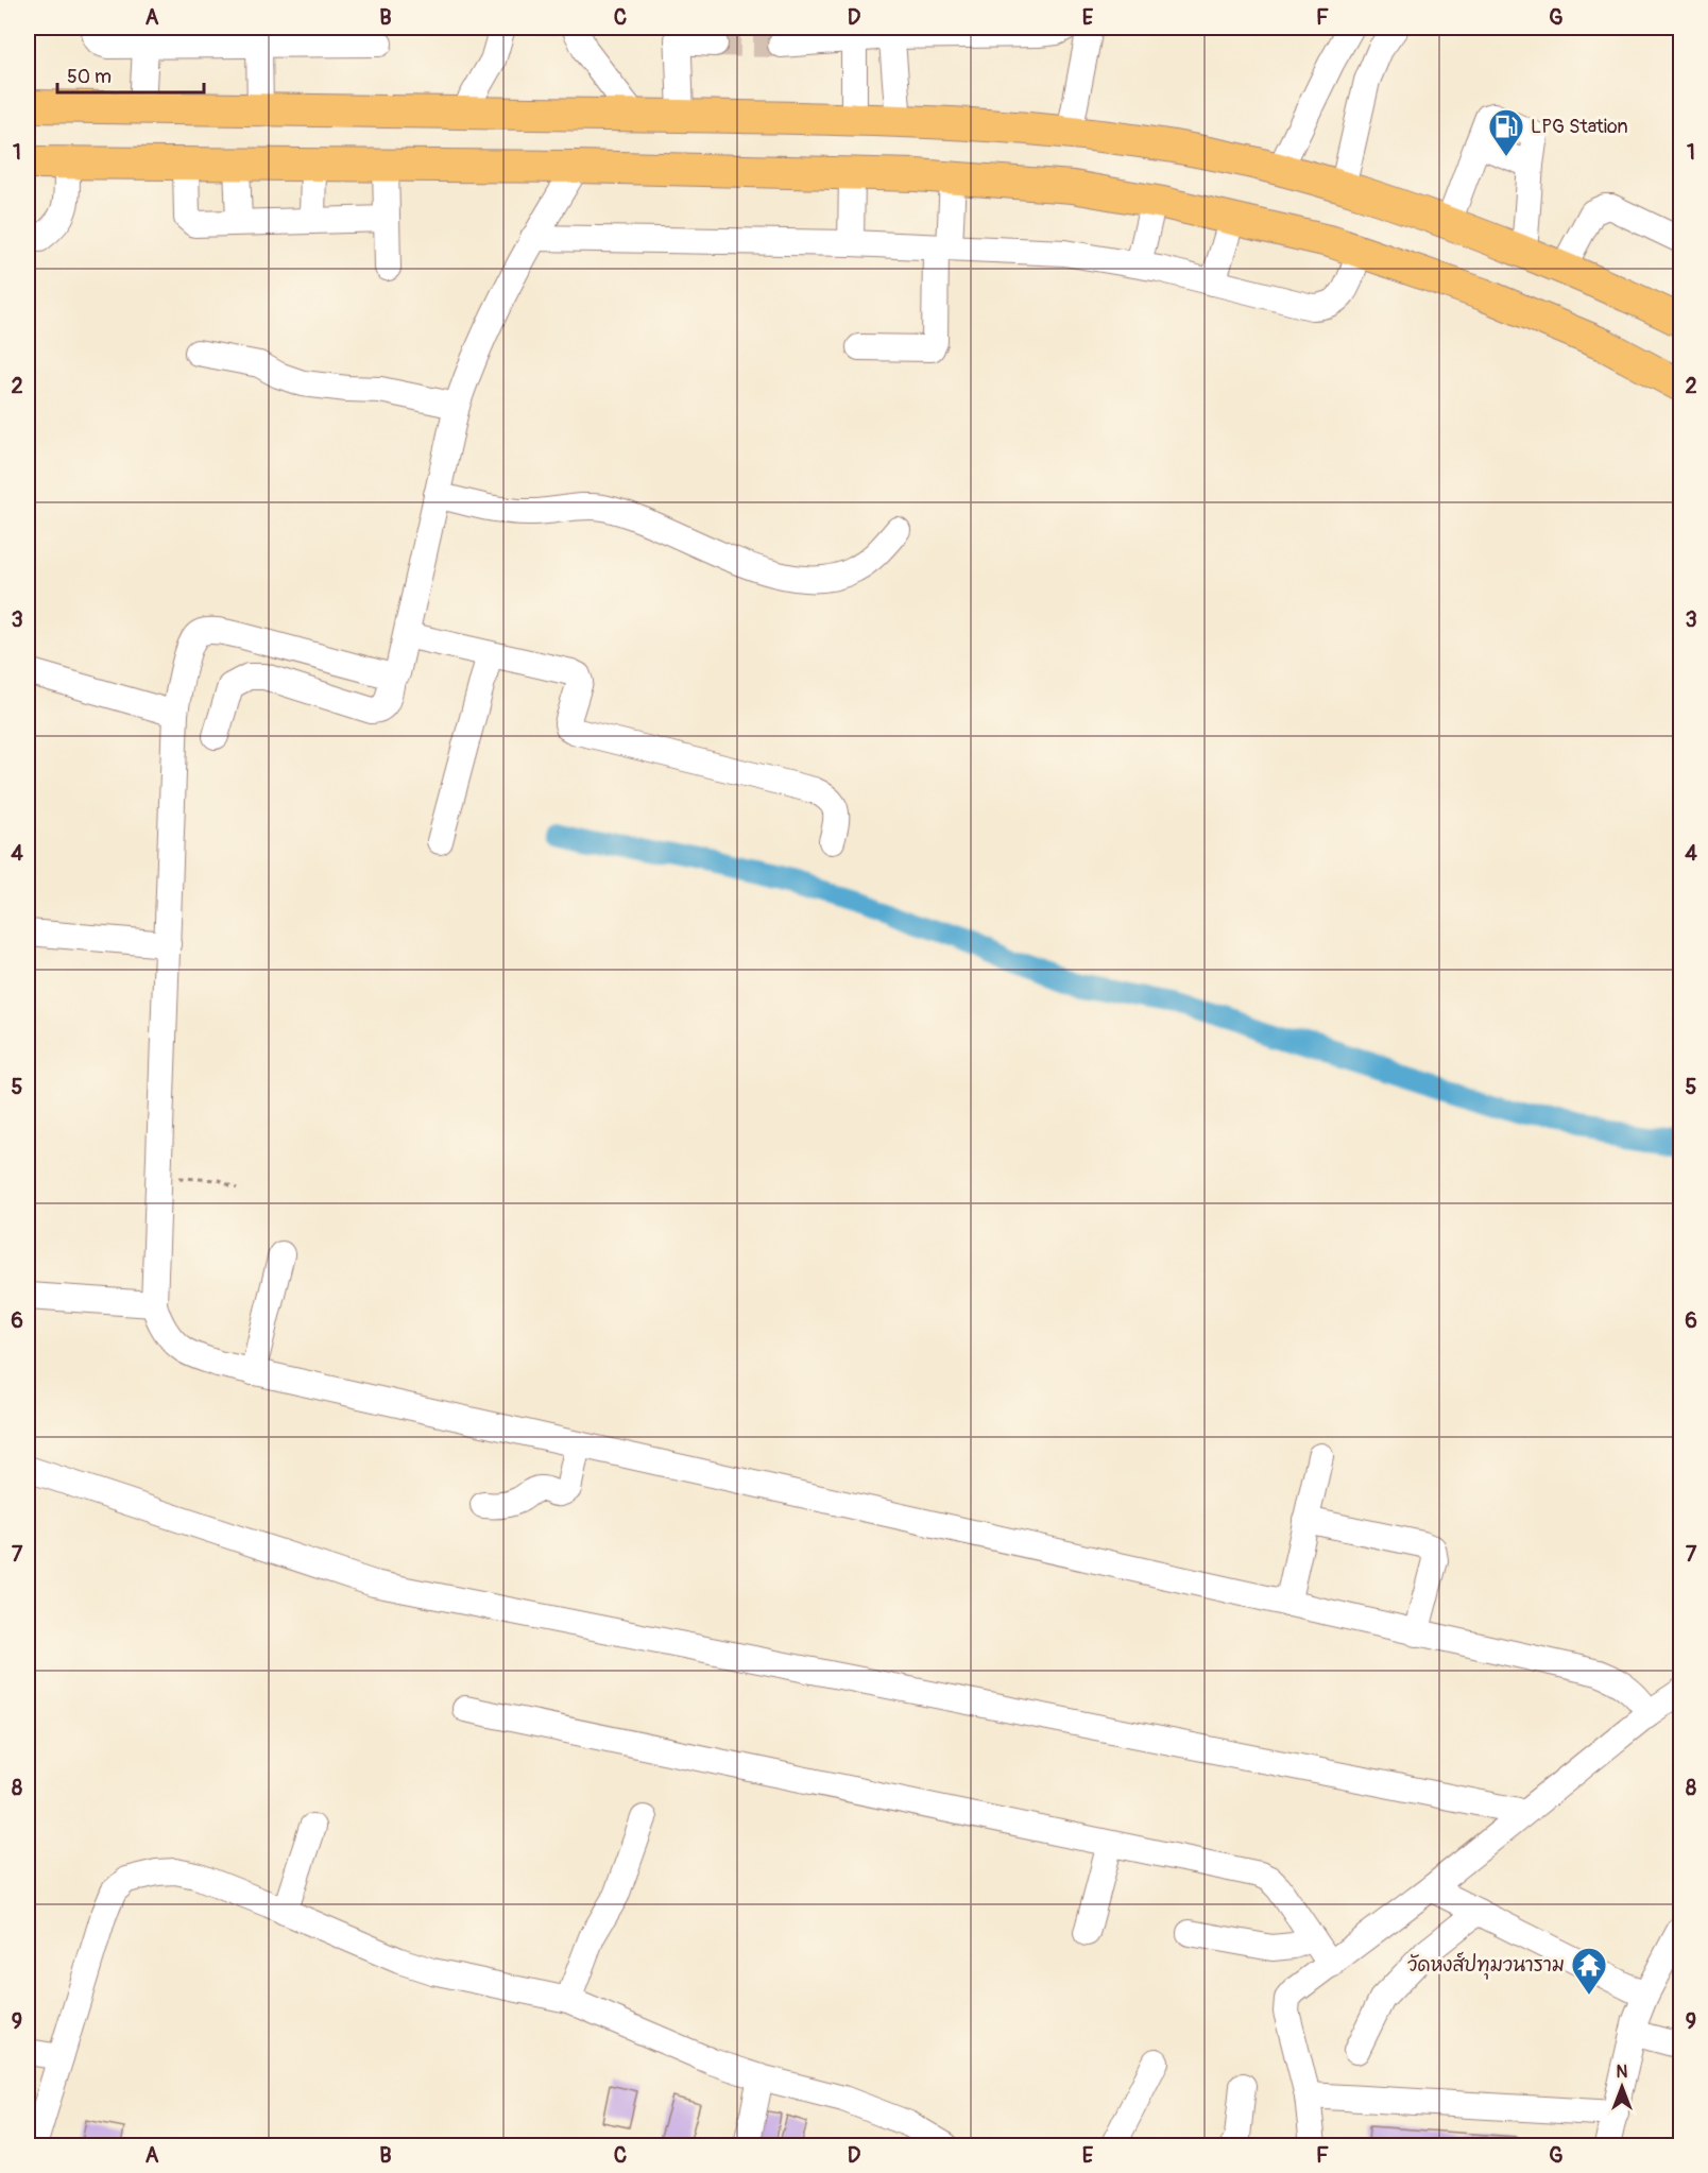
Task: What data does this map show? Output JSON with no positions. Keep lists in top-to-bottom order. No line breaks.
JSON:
{"places":{"fuel station":["LPG Station"],"temple":["วัดหงส์ปทุมวนาราม"]},"scale_bar":"50 m","north":"top","grid":{"columns":["A","B","C","D","E","F","G"],"rows":["1","2","3","4","5","6","7","8","9"]}}
